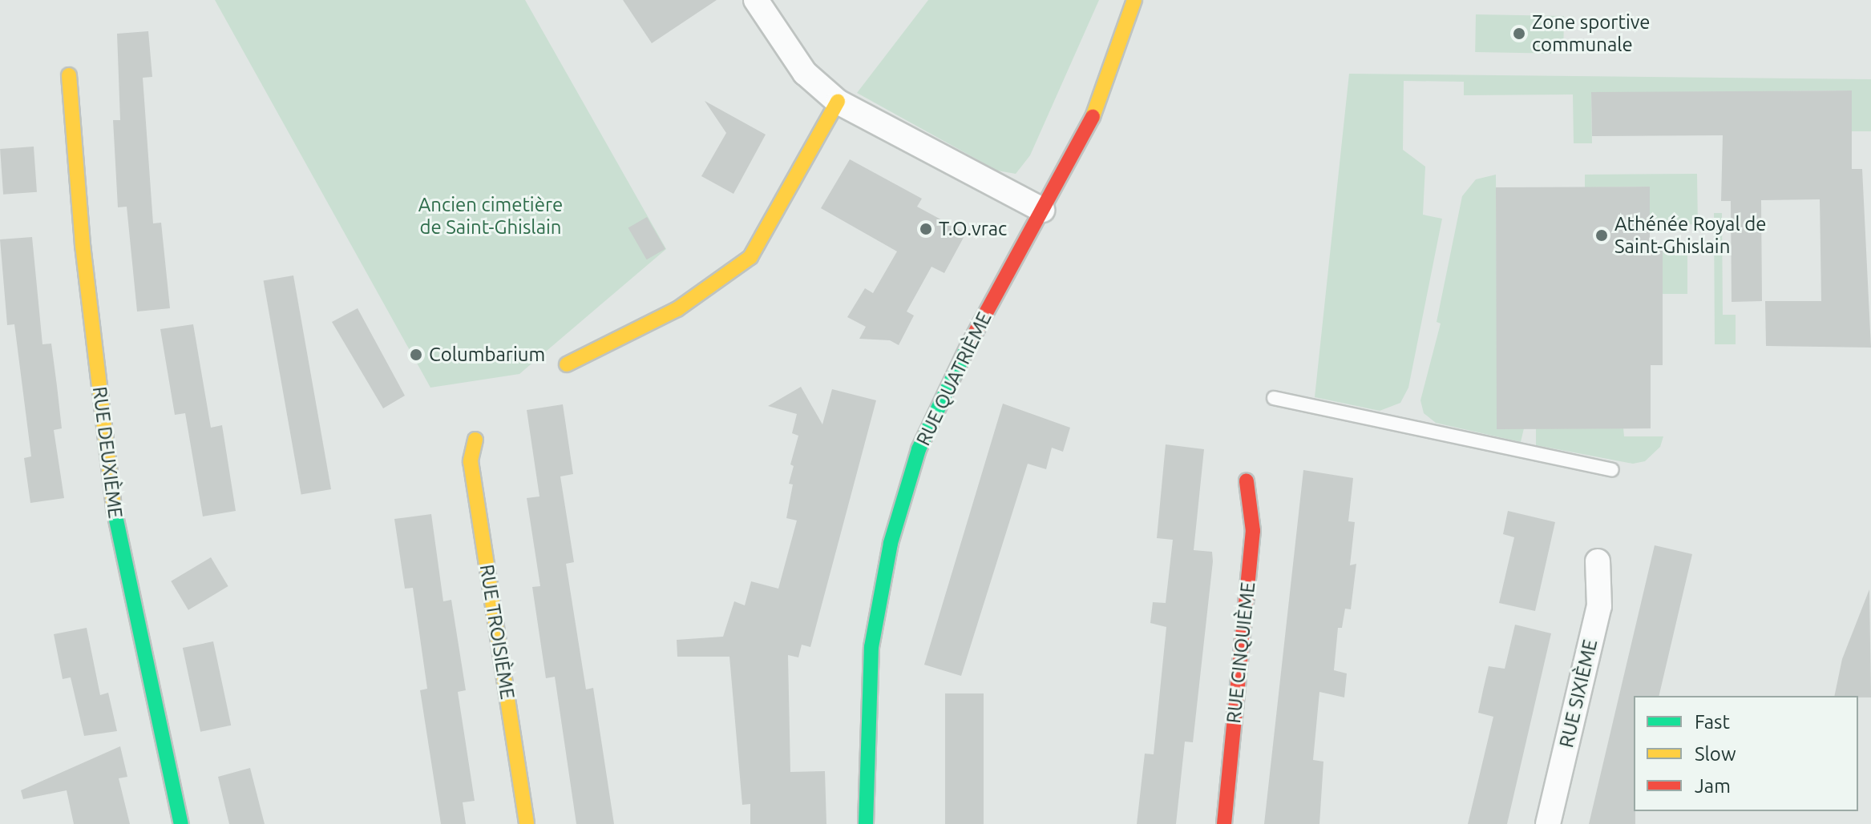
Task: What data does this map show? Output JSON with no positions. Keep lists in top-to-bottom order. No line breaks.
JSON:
{"streets":{"street":["RUE QUATRIÈME","RUE DEUXIÈME","RUE TROISIÈME","RUE CINQUIÈME","RUE SIXIÈME"]},"parks":["Ancien cimetière de Saint-Ghislain"],"places":["Zone sportive communale","T.O.vrac","Athénée Royal de Saint-Ghislain","Columbarium"],"legend":["Fast","Slow","Jam"]}
